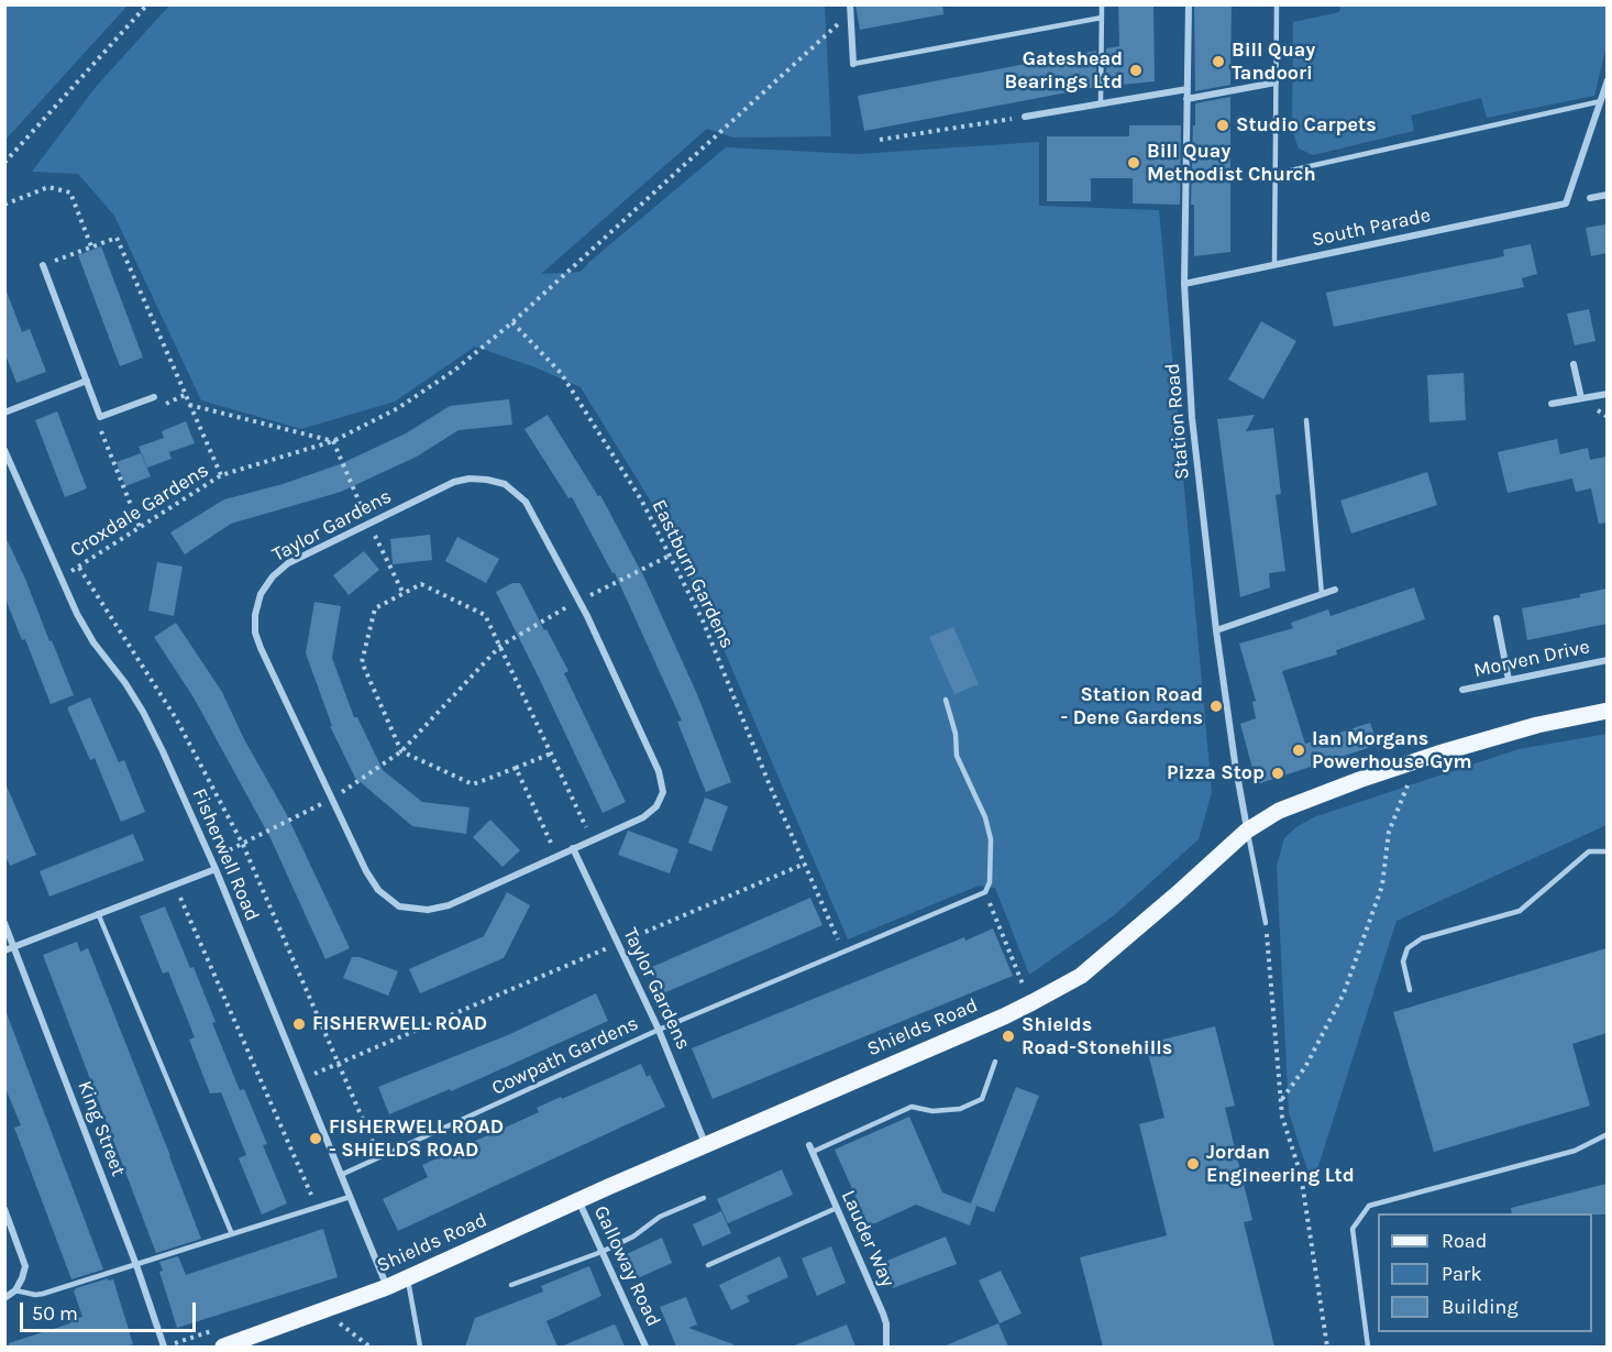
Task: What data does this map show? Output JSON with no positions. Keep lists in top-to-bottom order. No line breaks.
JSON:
{"streets":{"main road":["Shields Road"],"street":["South Parade","Station Road","Taylor Gardens","Morven Drive","Fisherwell Road","King Street","Lauder Way","Galloway Road"],"lane":["Cowpath Gardens"],"path":["Croxdale Gardens","Eastburn Gardens"]},"crossings":[["South Parade","Station Road"],["Station Road","Shields Road"],["Croxdale Gardens","Eastburn Gardens"],["Croxdale Gardens","Fisherwell Road"],["Taylor Gardens","Shields Road"],["Taylor Gardens","Cowpath Gardens"],["Eastburn Gardens","Cowpath Gardens"],["Fisherwell Road","Shields Road"],["Fisherwell Road","Cowpath Gardens"],["Shields Road","Galloway Road"]],"places":["Bill Quay Tandoori","Gateshead Bearings Ltd","Studio Carpets","Bill Quay Methodist Church","Station Road - Dene Gardens","Ian Morgans Powerhouse Gym","Pizza Stop","FISHERWELL ROAD","Shields Road-Stonehills","FISHERWELL ROAD - SHIELDS ROAD","Jordan Engineering Ltd"],"legend":["Road","Park","Building"],"scale_bar":"50 m"}
